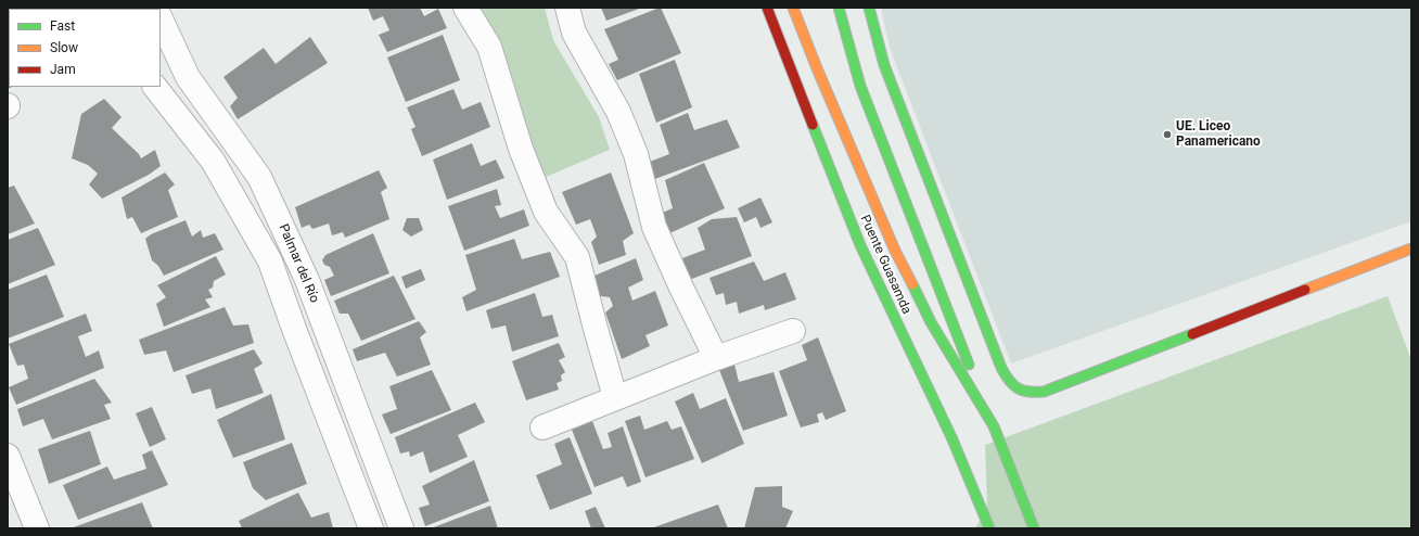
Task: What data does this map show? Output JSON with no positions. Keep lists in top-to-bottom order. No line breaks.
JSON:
{"streets":{"main road":["Puente Guasamda"],"street":["Palmar del Río"]},"places":["UE. Liceo Panamericano"],"legend":["Fast","Slow","Jam"]}
